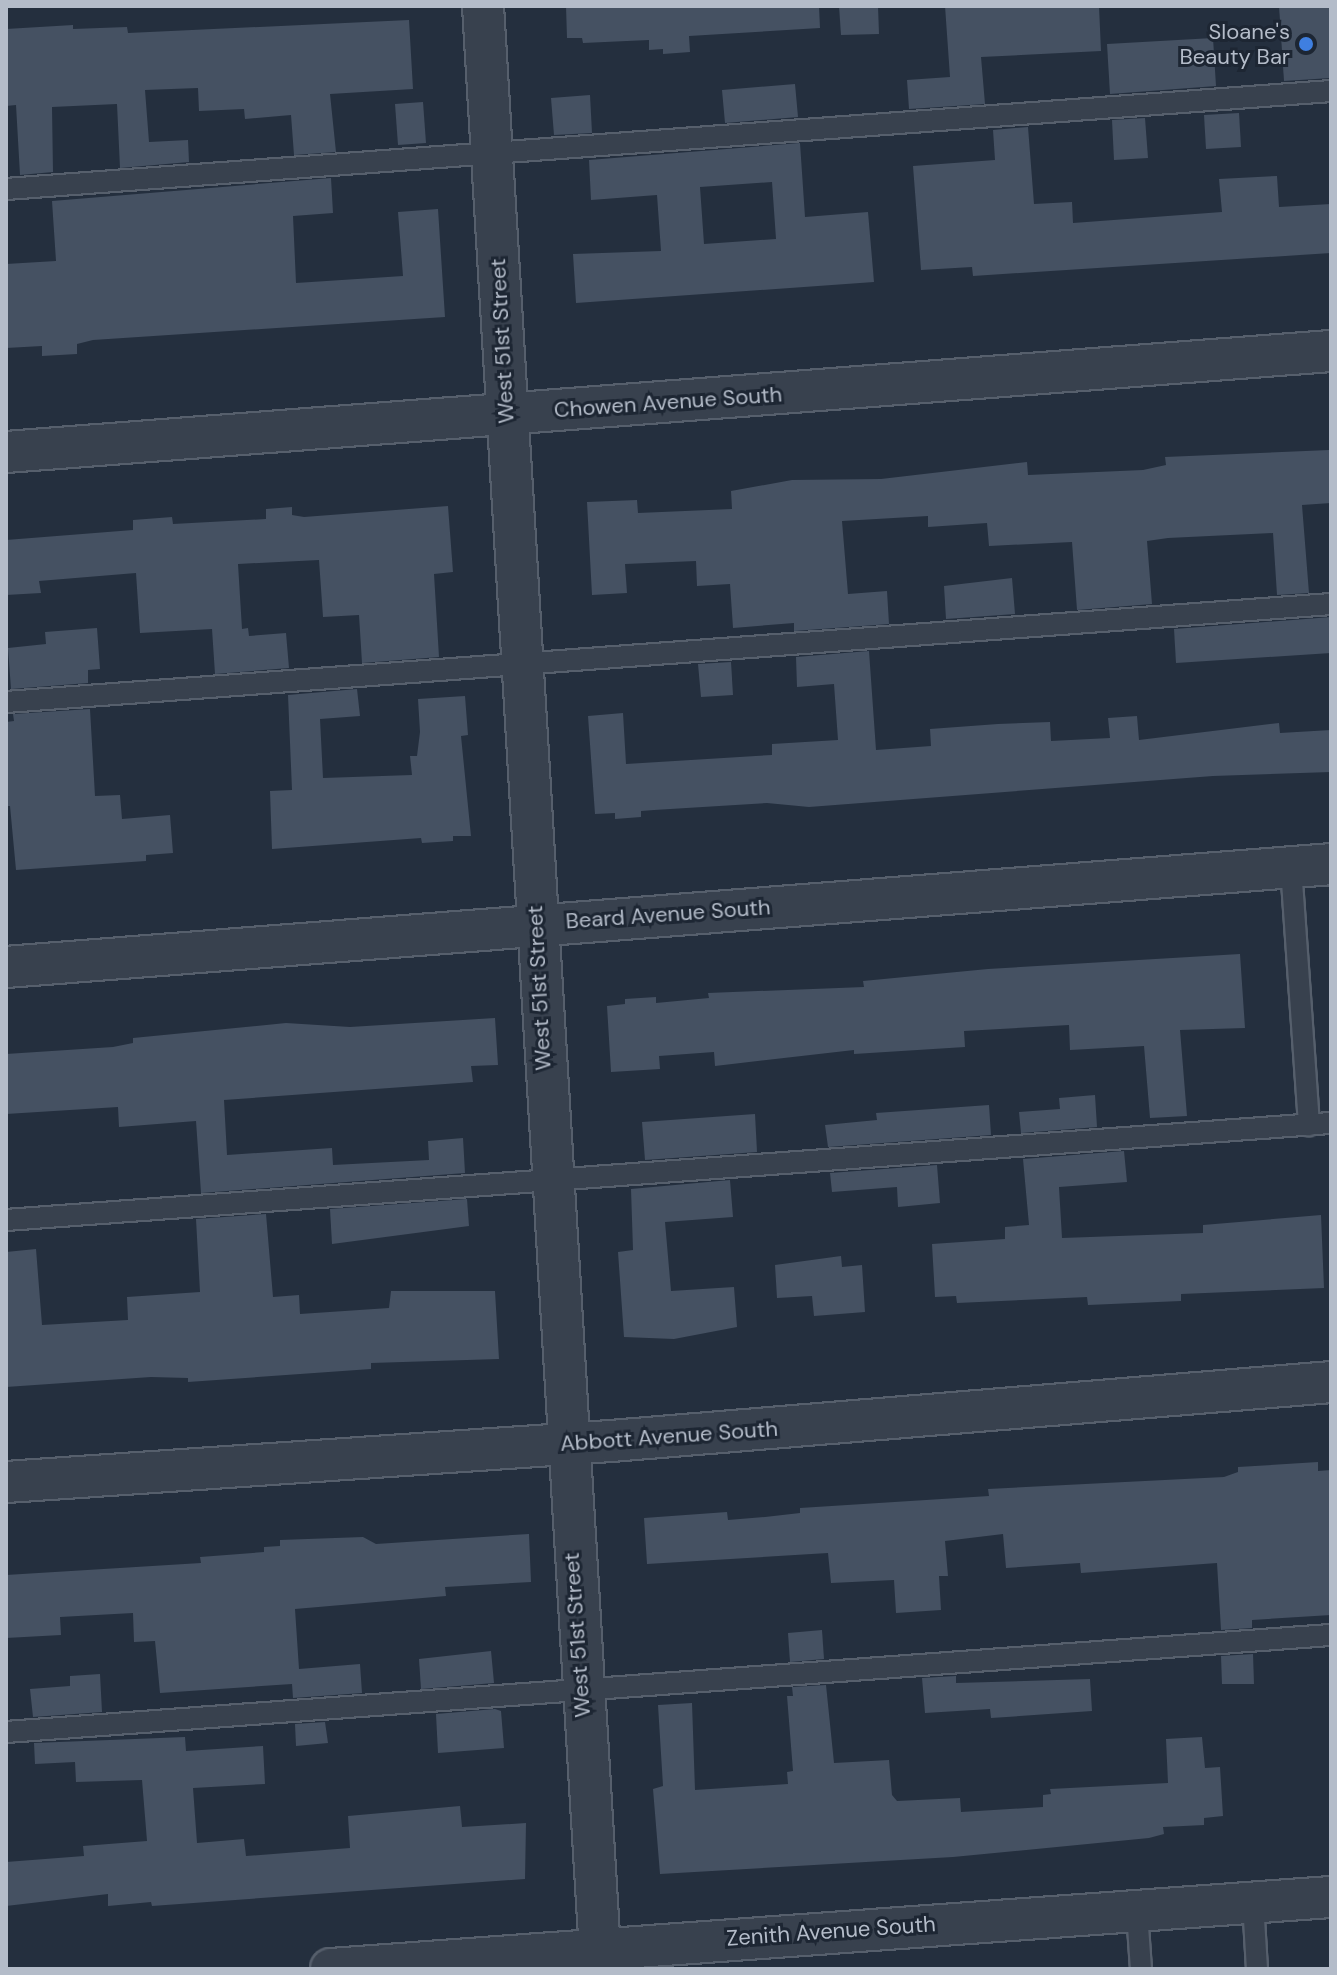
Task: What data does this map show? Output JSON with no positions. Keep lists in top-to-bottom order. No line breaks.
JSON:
{"streets":{"street":["West 51st Street","Chowen Avenue South","Beard Avenue South","Abbott Avenue South","Zenith Avenue South"]},"crossings":[["West 51st Street","Chowen Avenue South"],["West 51st Street","Beard Avenue South"],["West 51st Street","Abbott Avenue South"],["West 51st Street","Zenith Avenue South"]],"places":["Sloane's Beauty Bar"]}
